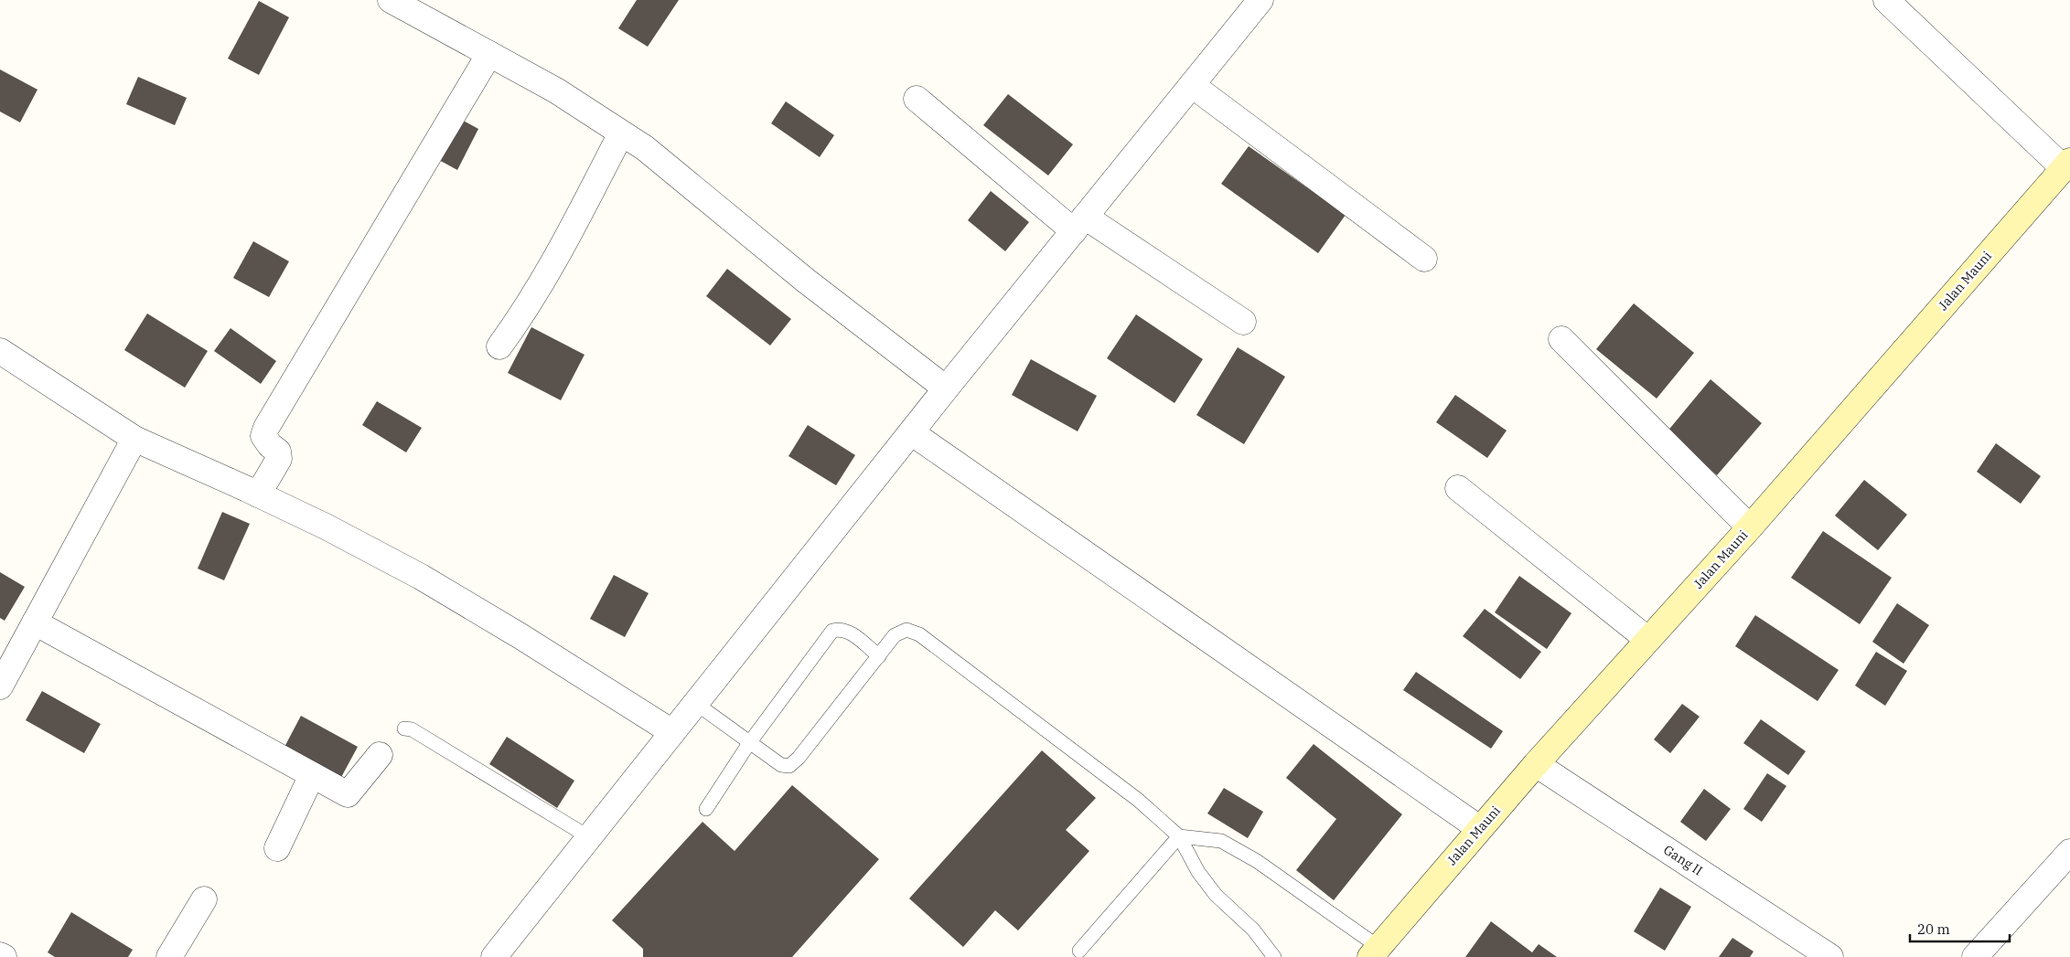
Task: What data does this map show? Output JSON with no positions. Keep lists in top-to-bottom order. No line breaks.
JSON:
{"streets":{"main road":["Jalan Mauni"],"street":["Gang II"]},"crossings":[["Jalan Mauni","Gang II"]],"scale_bar":"20 m"}
